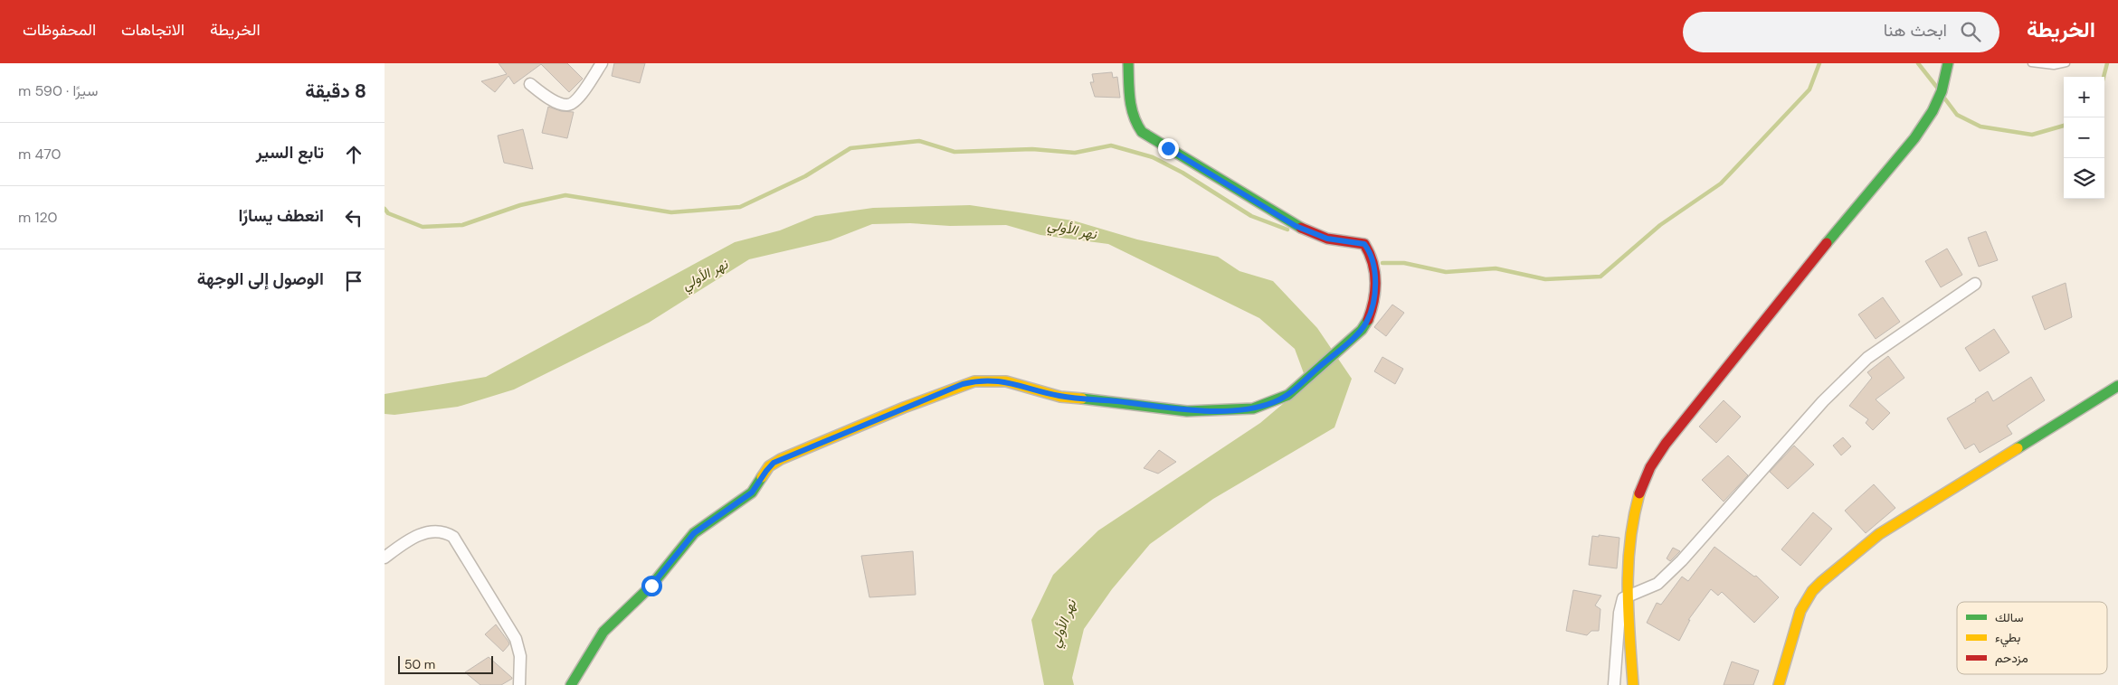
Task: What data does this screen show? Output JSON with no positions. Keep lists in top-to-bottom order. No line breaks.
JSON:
{"water":["نهر الأولي"],"legend":["سالك","بطيء","مزدحم"],"scale_bar":"50 m","page":{"header":"الخريطة","search":"ابحث هنا","nav":["الخريطة","الاتجاهات","المحفوظات"],"heading":["8 دقيقة","سيرًا · 590 m"],"map_buttons":["+","−"],"list":[["تابع السير","470 m"],["انعطف يسارًا","120 m"],"الوصول إلى الوجهة"],"scale":"50 m"}}
